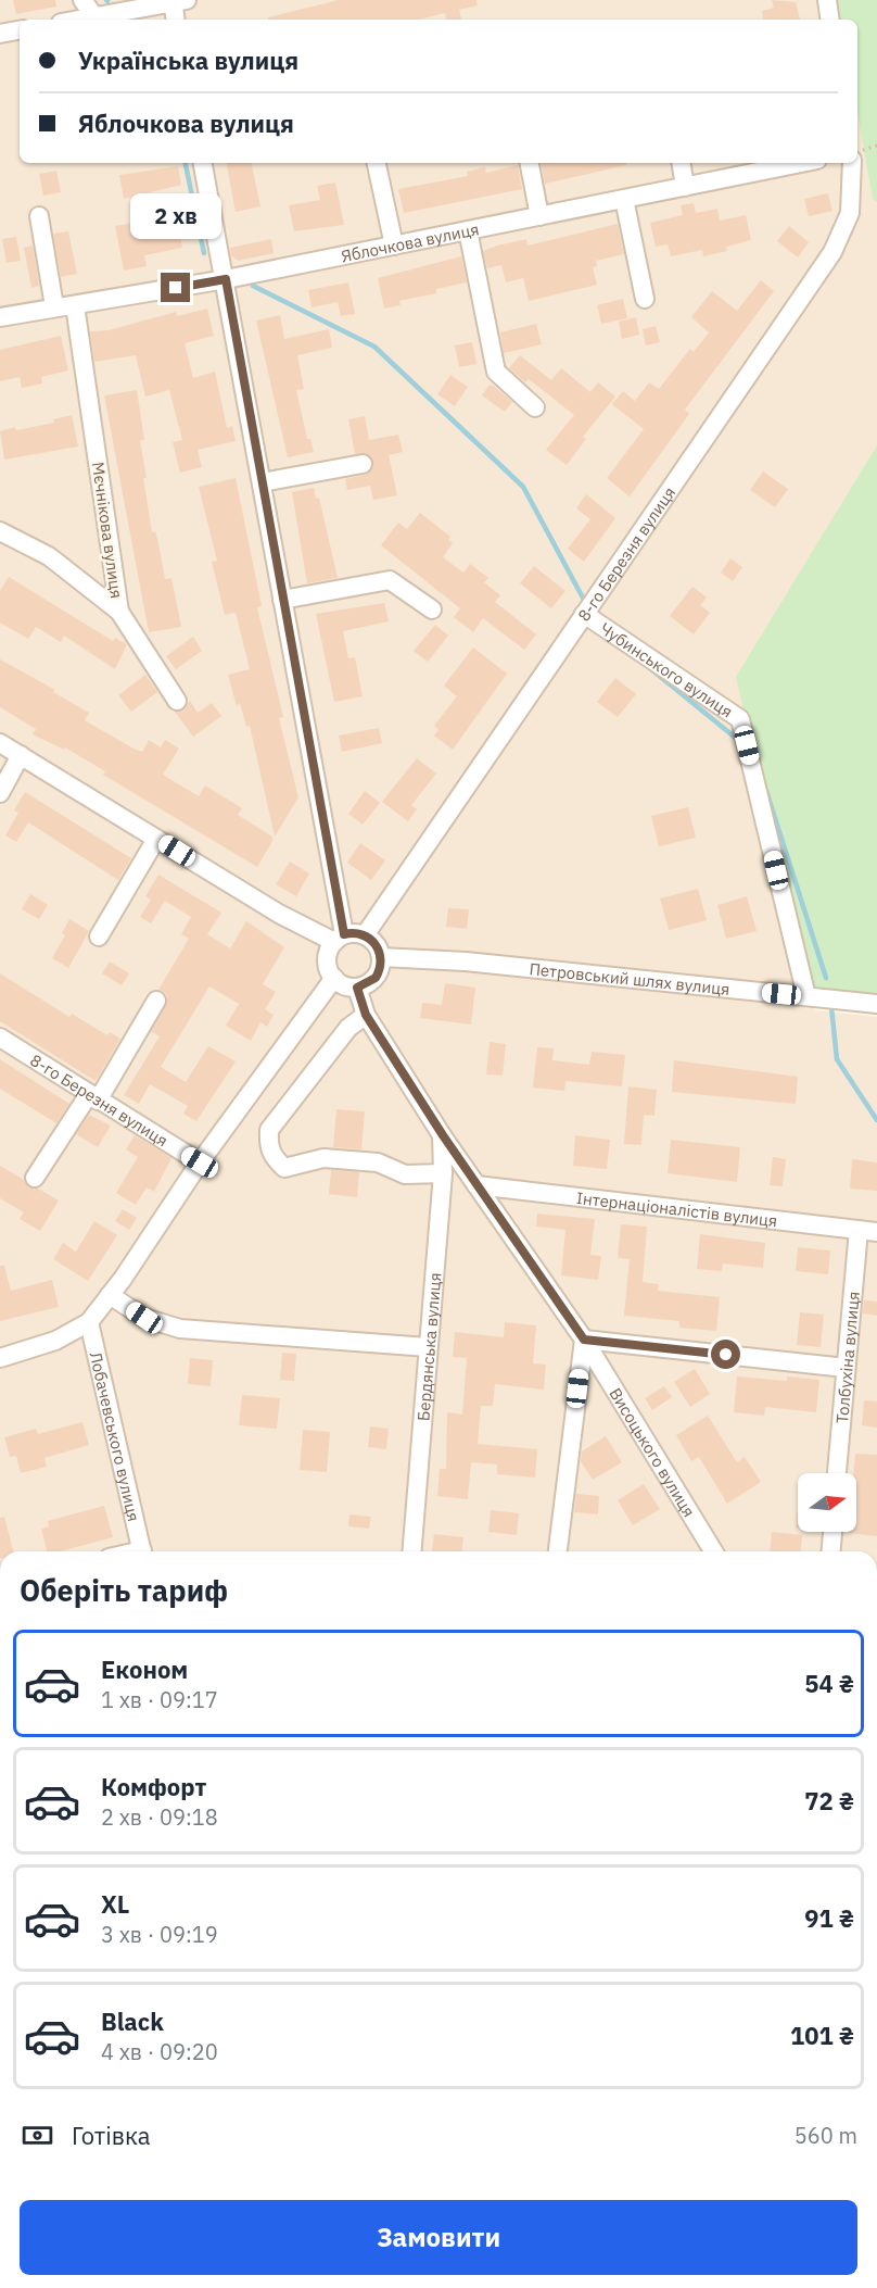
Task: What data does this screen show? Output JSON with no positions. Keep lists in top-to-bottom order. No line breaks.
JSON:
{"streets":{"street":["Яблочкова вулиця","Мєчнікова вулиця","8-го Березня вулиця","Чубинського вулиця","Петровський шлях вулиця","Інтернаціоналістів вулиця","Бердянська вулиця","Толбухіна вулиця","Лобачевського вулиця","Висоцького вулиця"]},"crossings":[["Яблочкова вулиця","Мєчнікова вулиця"],["8-го Березня вулиця","Чубинського вулиця"],["8-го Березня вулиця","Петровський шлях вулиця"],["8-го Березня вулиця","Висоцького вулиця"],["Чубинського вулиця","Петровський шлях вулиця"],["Петровський шлях вулиця","Висоцького вулиця"],["Інтернаціоналістів вулиця","Толбухіна вулиця"],["Інтернаціоналістів вулиця","Висоцького вулиця"],["Бердянська вулиця","Висоцького вулиця"]],"north":"right","page":{"banner":["Українська вулиця","Яблочкова вулиця"],"bubble":"2 хв","heading":"Оберіть тариф","list":[{"name":"Економ","note":"1 хв · 09:17","value":"54 ₴"},{"name":"Комфорт","note":"2 хв · 09:18","value":"72 ₴"},{"name":"XL","note":"3 хв · 09:19","value":"91 ₴"},{"name":"Black","note":"4 хв · 09:20","value":"101 ₴"}],"pay":["Готівка","560 m"],"buttons":"Замовити"}}
